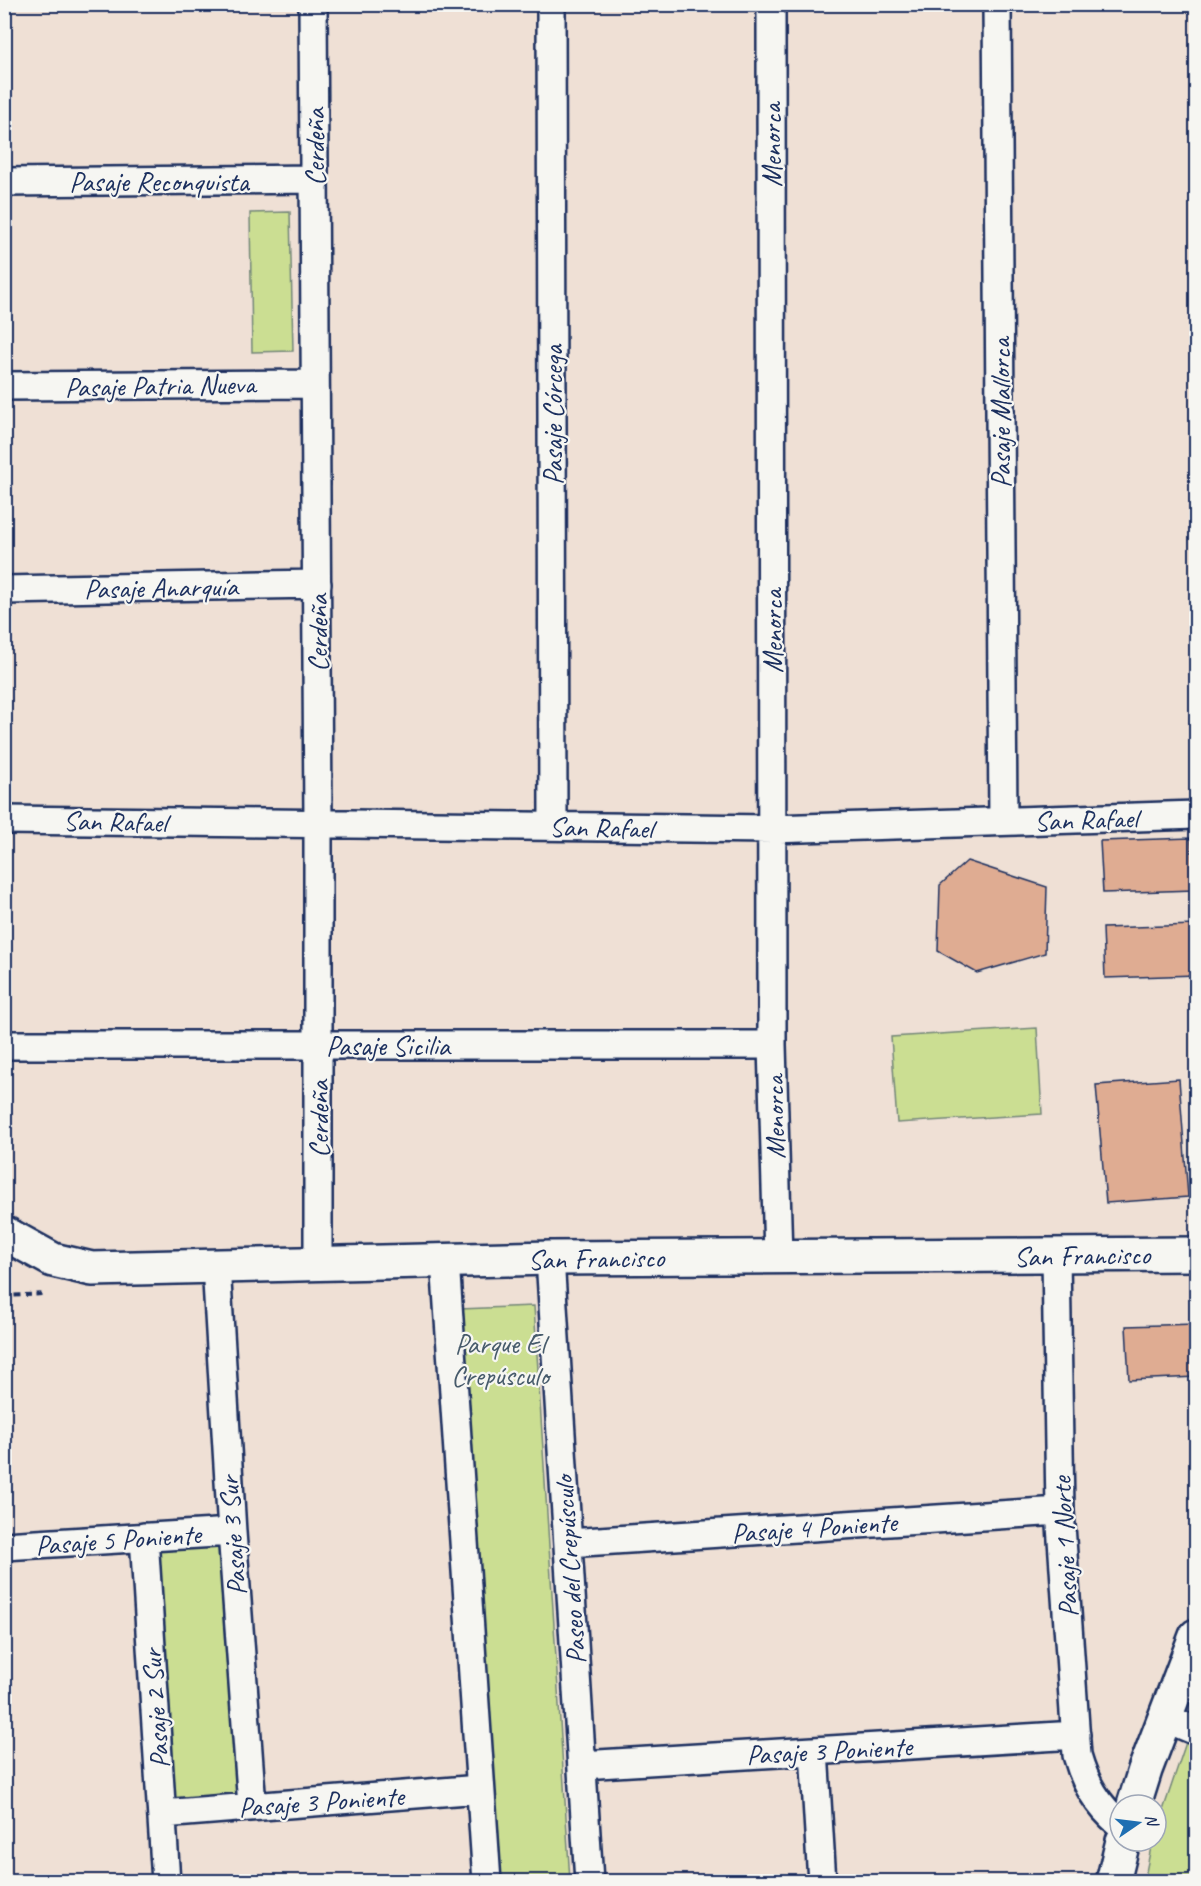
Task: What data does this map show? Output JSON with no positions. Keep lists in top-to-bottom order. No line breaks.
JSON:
{"streets":{"main road":["San Francisco"],"street":["Menorca","Cerdeña","Pasaje Reconquista","Pasaje Patria Nueva","Pasaje Mallorca","Pasaje Córcega","Pasaje Anarquía","San Rafael","Pasaje Sicilia","Pasaje 4 Poniente","Pasaje 3 Sur","Pasaje 5 Poniente","Pasaje 1 Norte","Paseo del Crepúsculo","Pasaje 2 Sur","Pasaje 3 Poniente"]},"crossings":[["Menorca","San Rafael"],["Menorca","Pasaje Sicilia"],["Menorca","San Francisco"],["Cerdeña","Pasaje Reconquista"],["Cerdeña","Pasaje Patria Nueva"],["Cerdeña","Pasaje Anarquía"],["Cerdeña","San Rafael"],["Cerdeña","Pasaje Sicilia"],["Cerdeña","San Francisco"],["Pasaje Mallorca","San Rafael"],["Pasaje Córcega","San Rafael"],["San Francisco","Pasaje 3 Sur"],["San Francisco","Pasaje 1 Norte"],["San Francisco","Paseo del Crepúsculo"],["Pasaje 4 Poniente","Pasaje 1 Norte"],["Pasaje 4 Poniente","Paseo del Crepúsculo"],["Pasaje 3 Sur","Pasaje 5 Poniente"],["Pasaje 3 Sur","Pasaje 3 Poniente"],["Pasaje 5 Poniente","Pasaje 2 Sur"],["Pasaje 1 Norte","Pasaje 3 Poniente"],["Paseo del Crepúsculo","Pasaje 3 Poniente"],["Pasaje 2 Sur","Pasaje 3 Poniente"]],"parks":["Parque El Crepúsculo"],"north":"right"}
